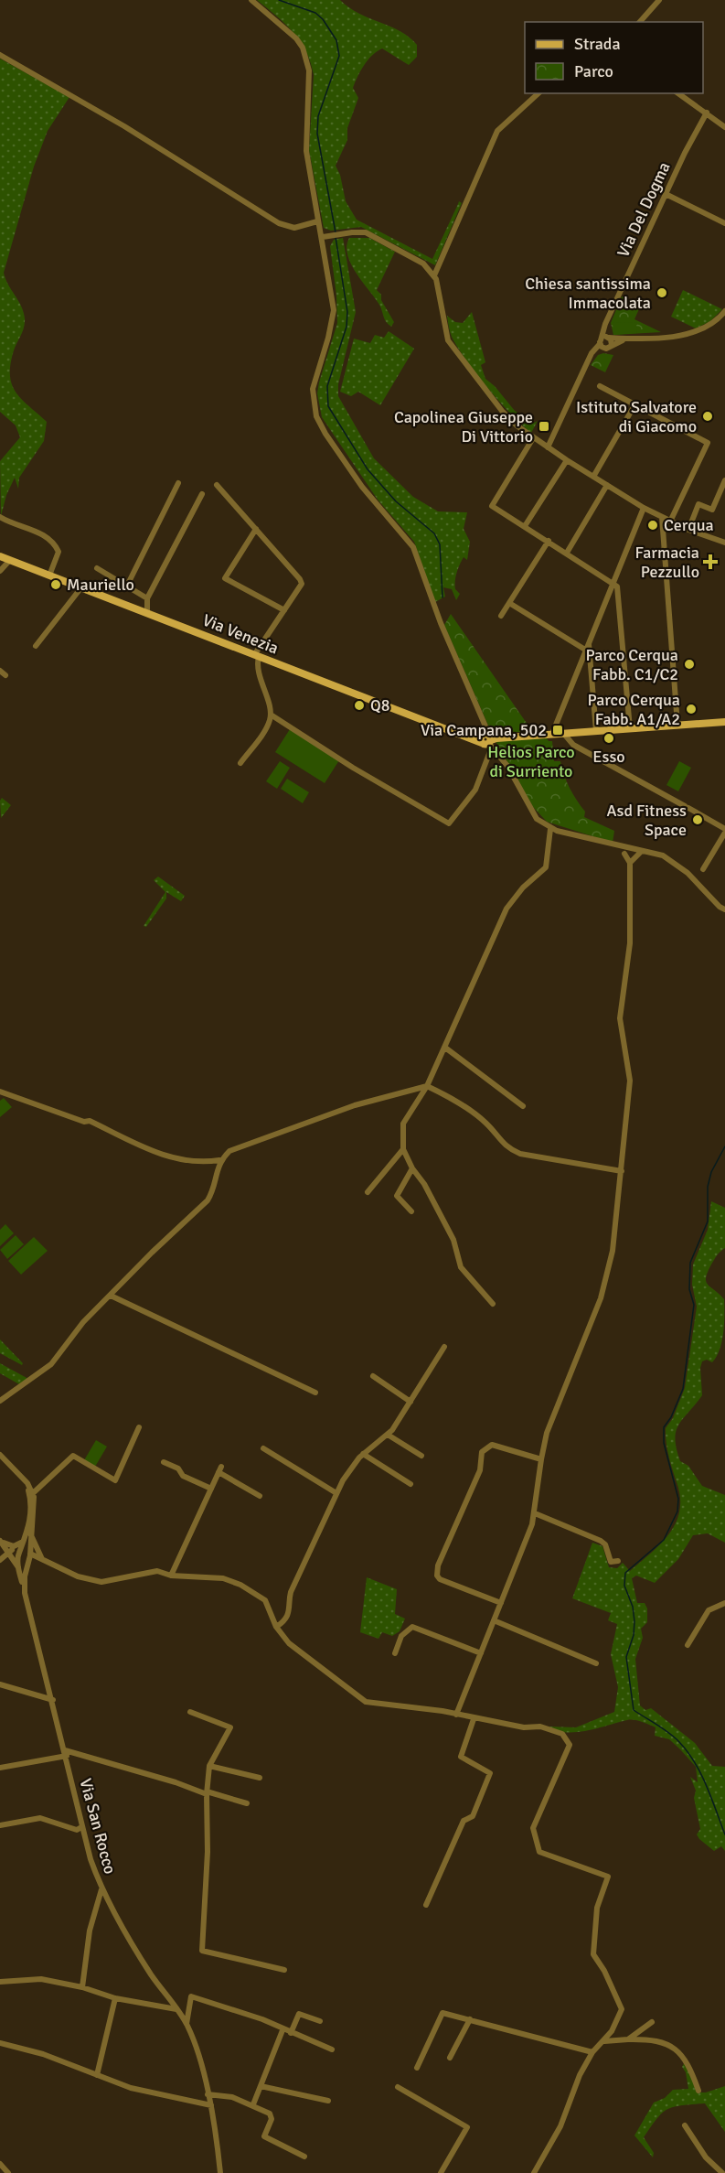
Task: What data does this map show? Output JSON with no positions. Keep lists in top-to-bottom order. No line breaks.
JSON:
{"streets":{"main road":["Via Venezia"],"street":["Via Del Dogma","Via San Rocco"]},"parks":["Helios Parco di Surriento"],"places":{"other":["Chiesa santissima Immacolata","Istituto Salvatore di Giacomo","Cerqua","Mauriello","Parco Cerqua Fabb. C1/C2","Q8","Parco Cerqua Fabb. A1/A2","Esso","Asd Fitness Space"],"transit":["Capolinea Giuseppe Di Vittorio","Via Campana, 502"],"health":["Farmacia Pezzullo"]},"legend":["Strada","Parco"]}
